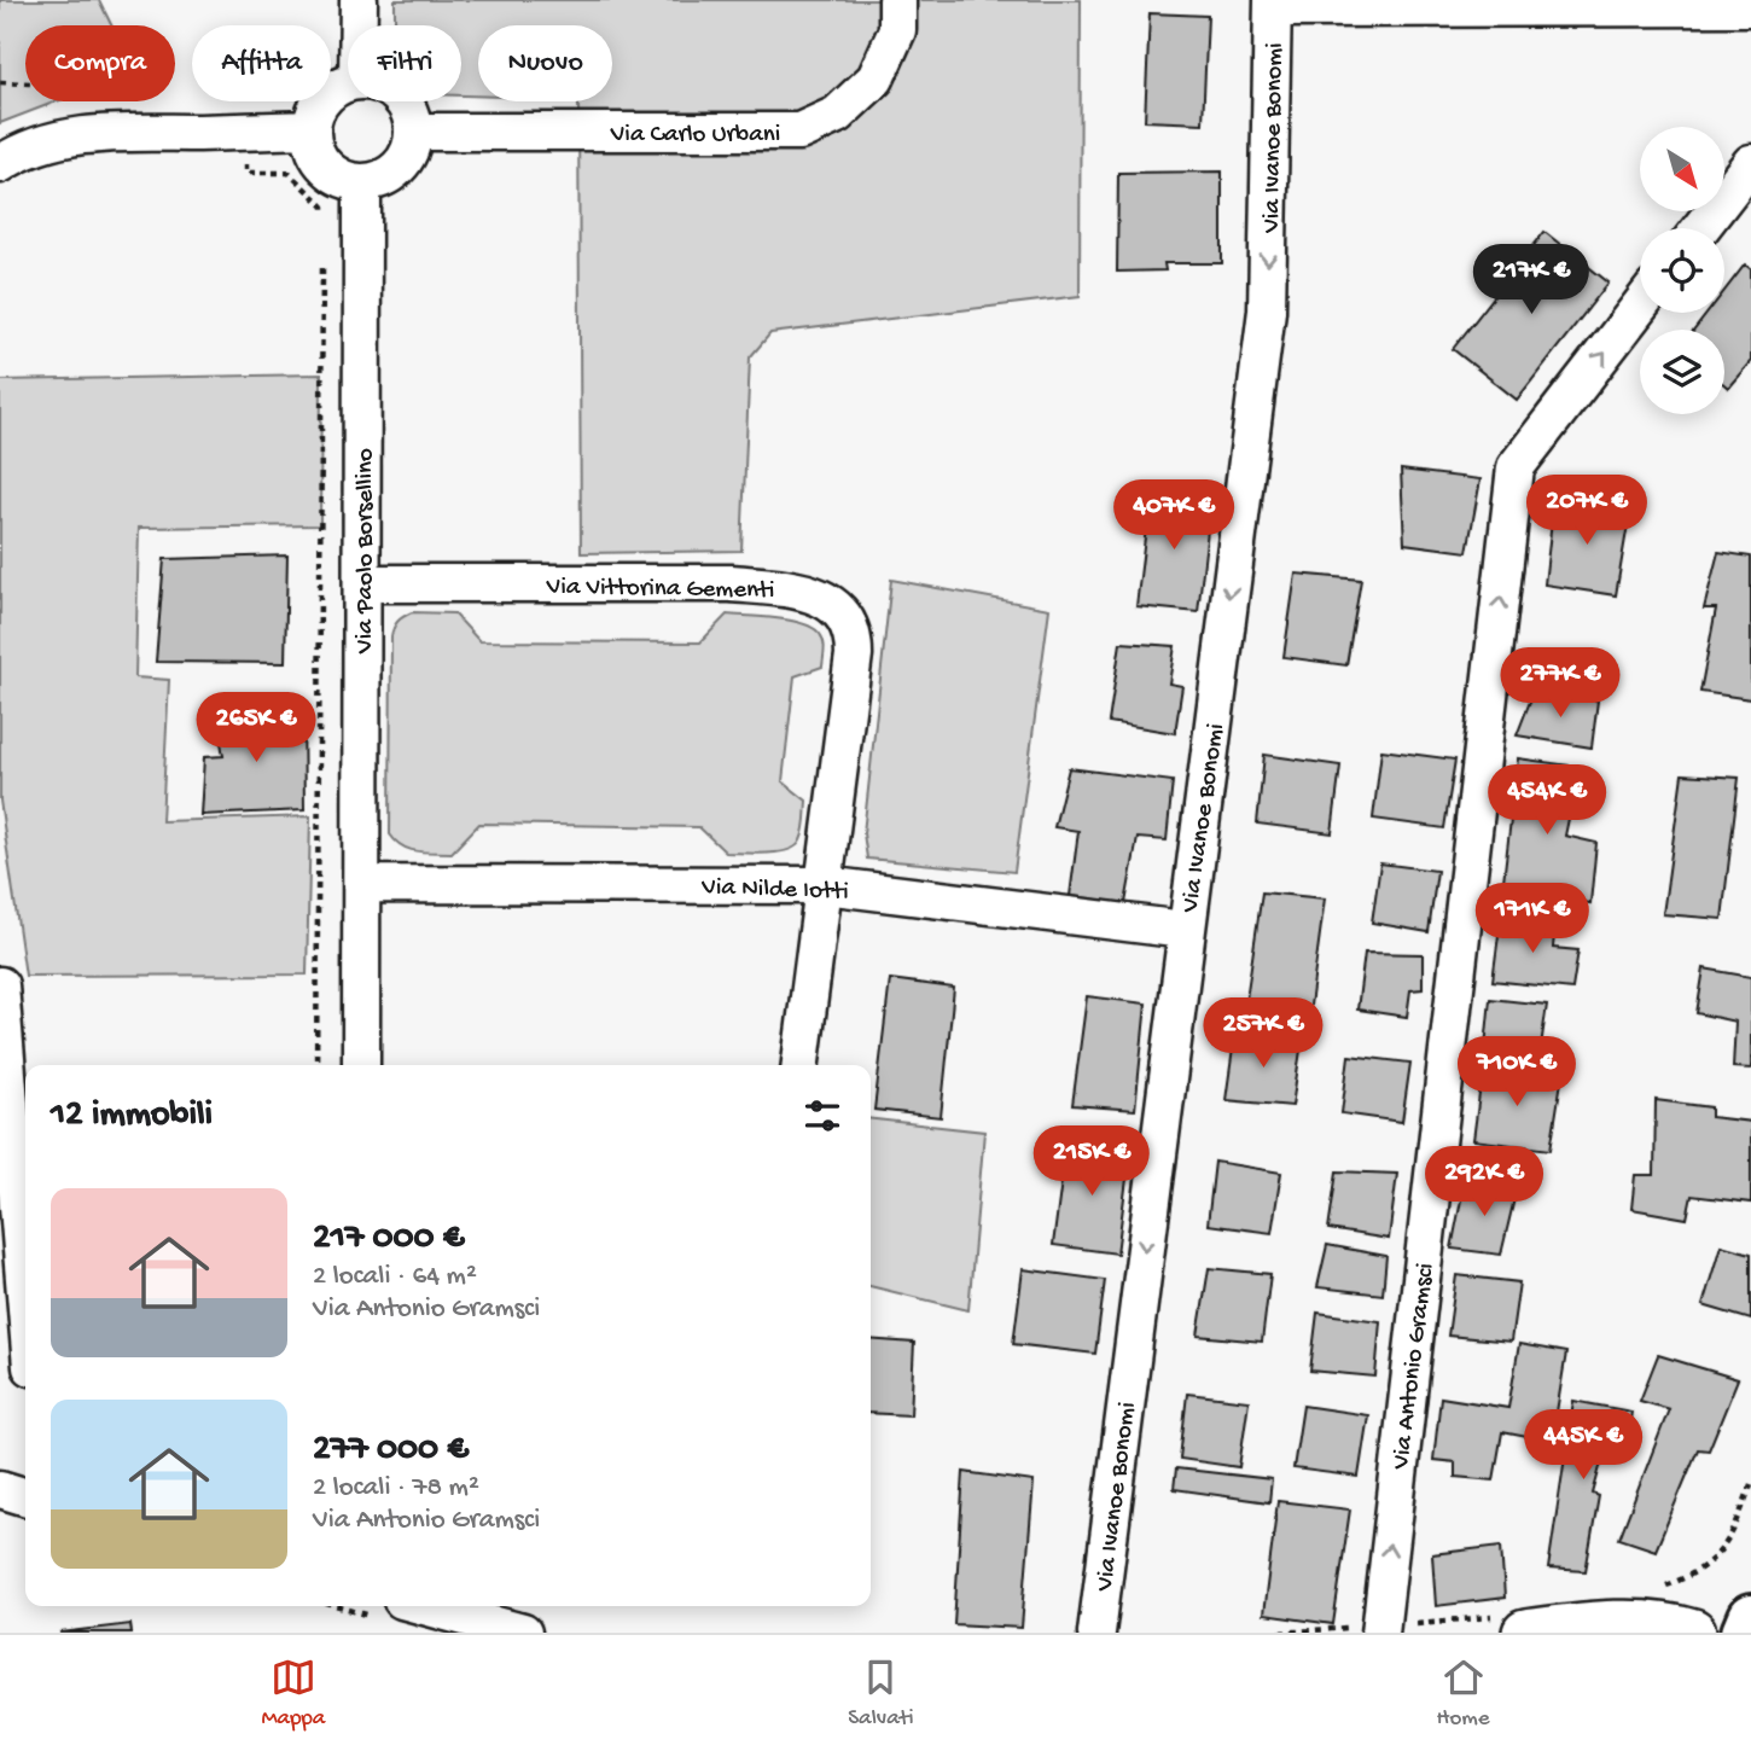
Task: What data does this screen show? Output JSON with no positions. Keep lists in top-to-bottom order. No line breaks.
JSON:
{"streets":{"street":["Via Carlo Urbani","Via Ivanoe Bonomi","Via Paolo Borsellino","Via Vittorina Gementi","Via Nilde Iotti","Via Antonio Gramsci"]},"crossings":[["Via Ivanoe Bonomi","Via Nilde Iotti"],["Via Paolo Borsellino","Via Vittorina Gementi"],["Via Paolo Borsellino","Via Nilde Iotti"],["Via Vittorina Gementi","Via Nilde Iotti"]],"one_way":["Via Ivanoe Bonomi","Via Antonio Gramsci"],"north":"bottom right","page":{"chip":["Compra","Affitta","Filtri","Nuovo"],"price":["217K €","207K €","407K €","277K €","265K €","454K €","171K €","257K €","710K €","215K €","292K €","445K €"],"heading":"12 immobili","list":[{"name":"217 000 €","note":"2 locali · 64 m² · Via Antonio Gramsci"},{"name":"277 000 €","note":"2 locali · 78 m² · Via Antonio Gramsci"}],"tabs":["Mappa","Salvati","Home"]}}
